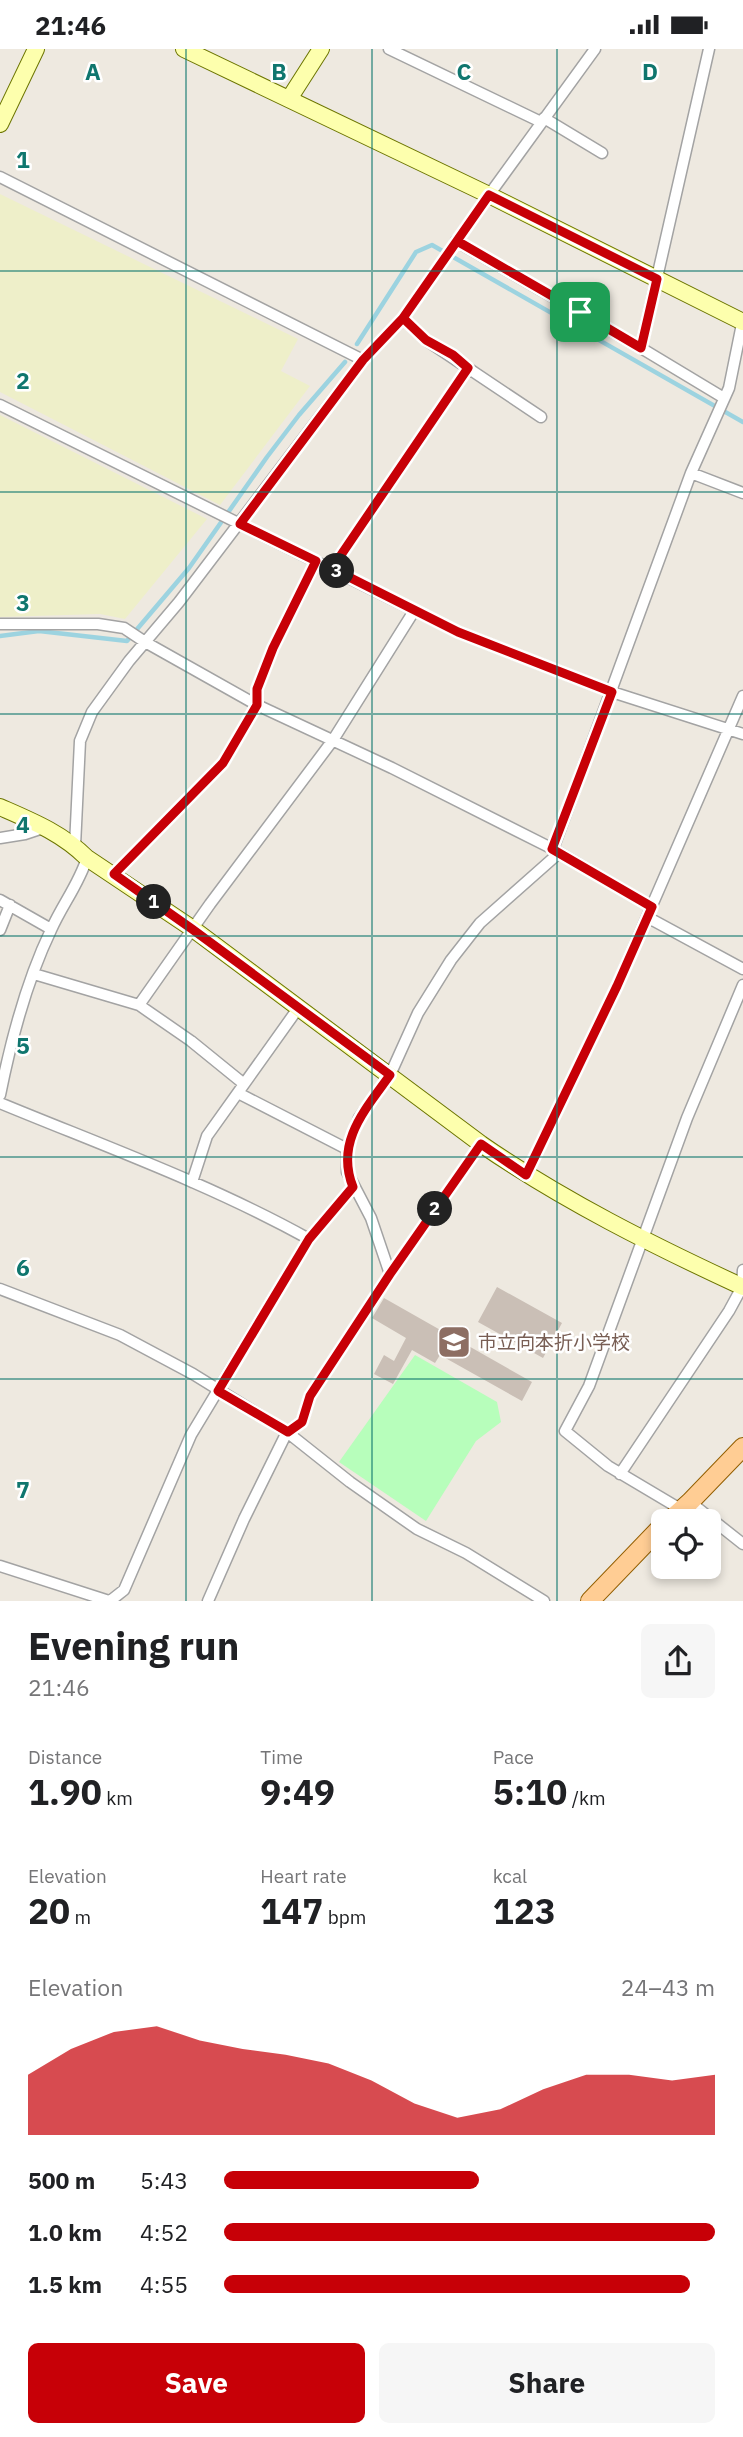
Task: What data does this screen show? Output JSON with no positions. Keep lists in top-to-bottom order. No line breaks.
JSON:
{"places":{"school or university":["市立向本折小学校"]},"page":{"status":"21:46","pins":["3","1","2"],"heading":["Evening run","21:46"],"stats":[["Distance","1.90 km"],["Time","9:49"],["Pace","5:10 /km"],["Elevation","20 m"],["Heart rate","147 bpm"],["kcal","123"]],"chart":["Elevation","24–43 m"],"list":[{"name":"500 m","note":"5:43"},{"name":"1.0 km","note":"4:52"},{"name":"1.5 km","note":"4:55"}],"buttons":["Save","Share"]},"grid":{"columns":["A","B","C","D"],"rows":["1","2","3","4","5","6","7"]}}
